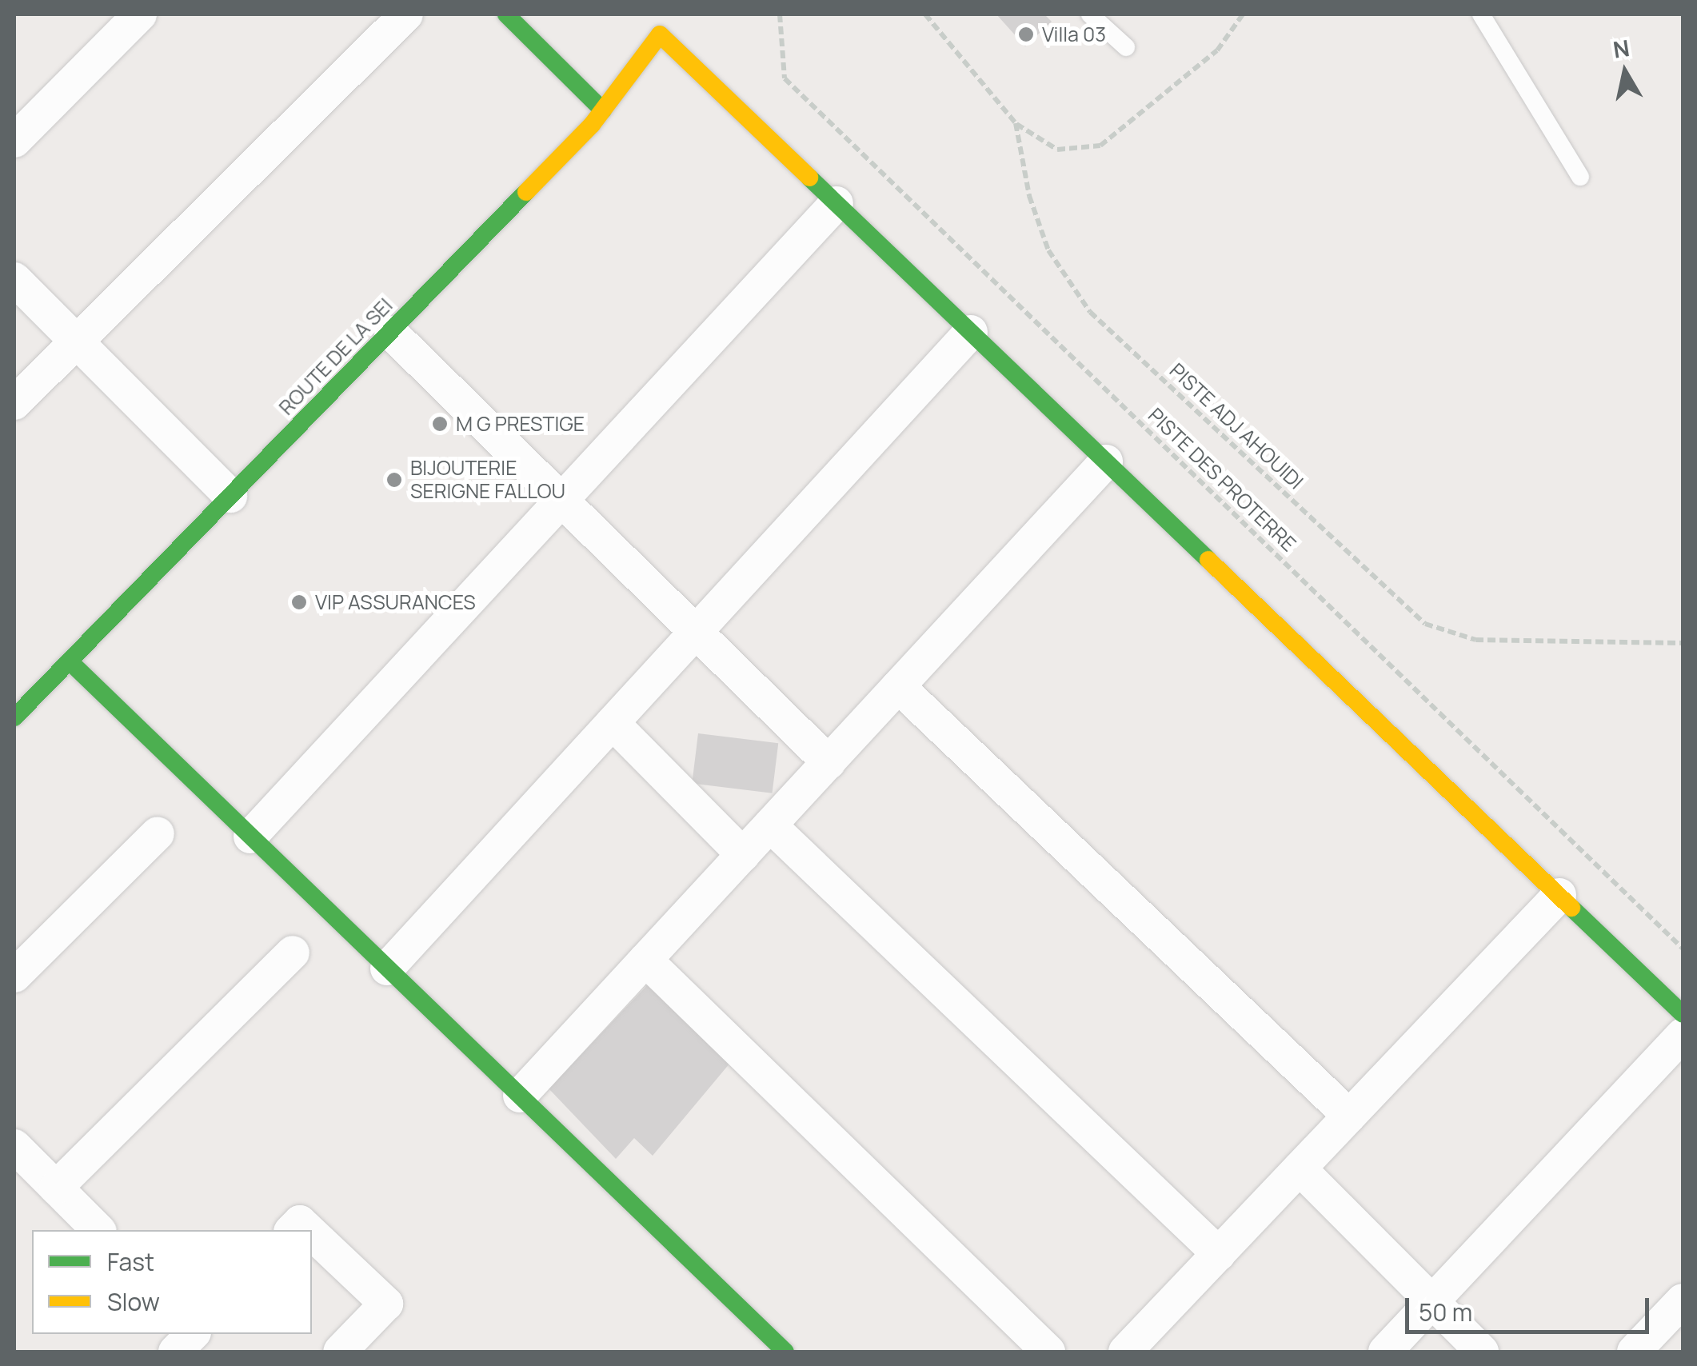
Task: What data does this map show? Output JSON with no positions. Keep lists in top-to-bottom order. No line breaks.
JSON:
{"streets":{"street":["ROUTE DE LA SEI"],"path":["PISTE ADJ AHOUIDI","PISTE DES PROTERRE"]},"places":["Villa 03","M G PRESTIGE","BIJOUTERIE SERIGNE FALLOU","VIP ASSURANCES"],"legend":["Fast","Slow"],"scale_bar":"50 m","north":"top"}
